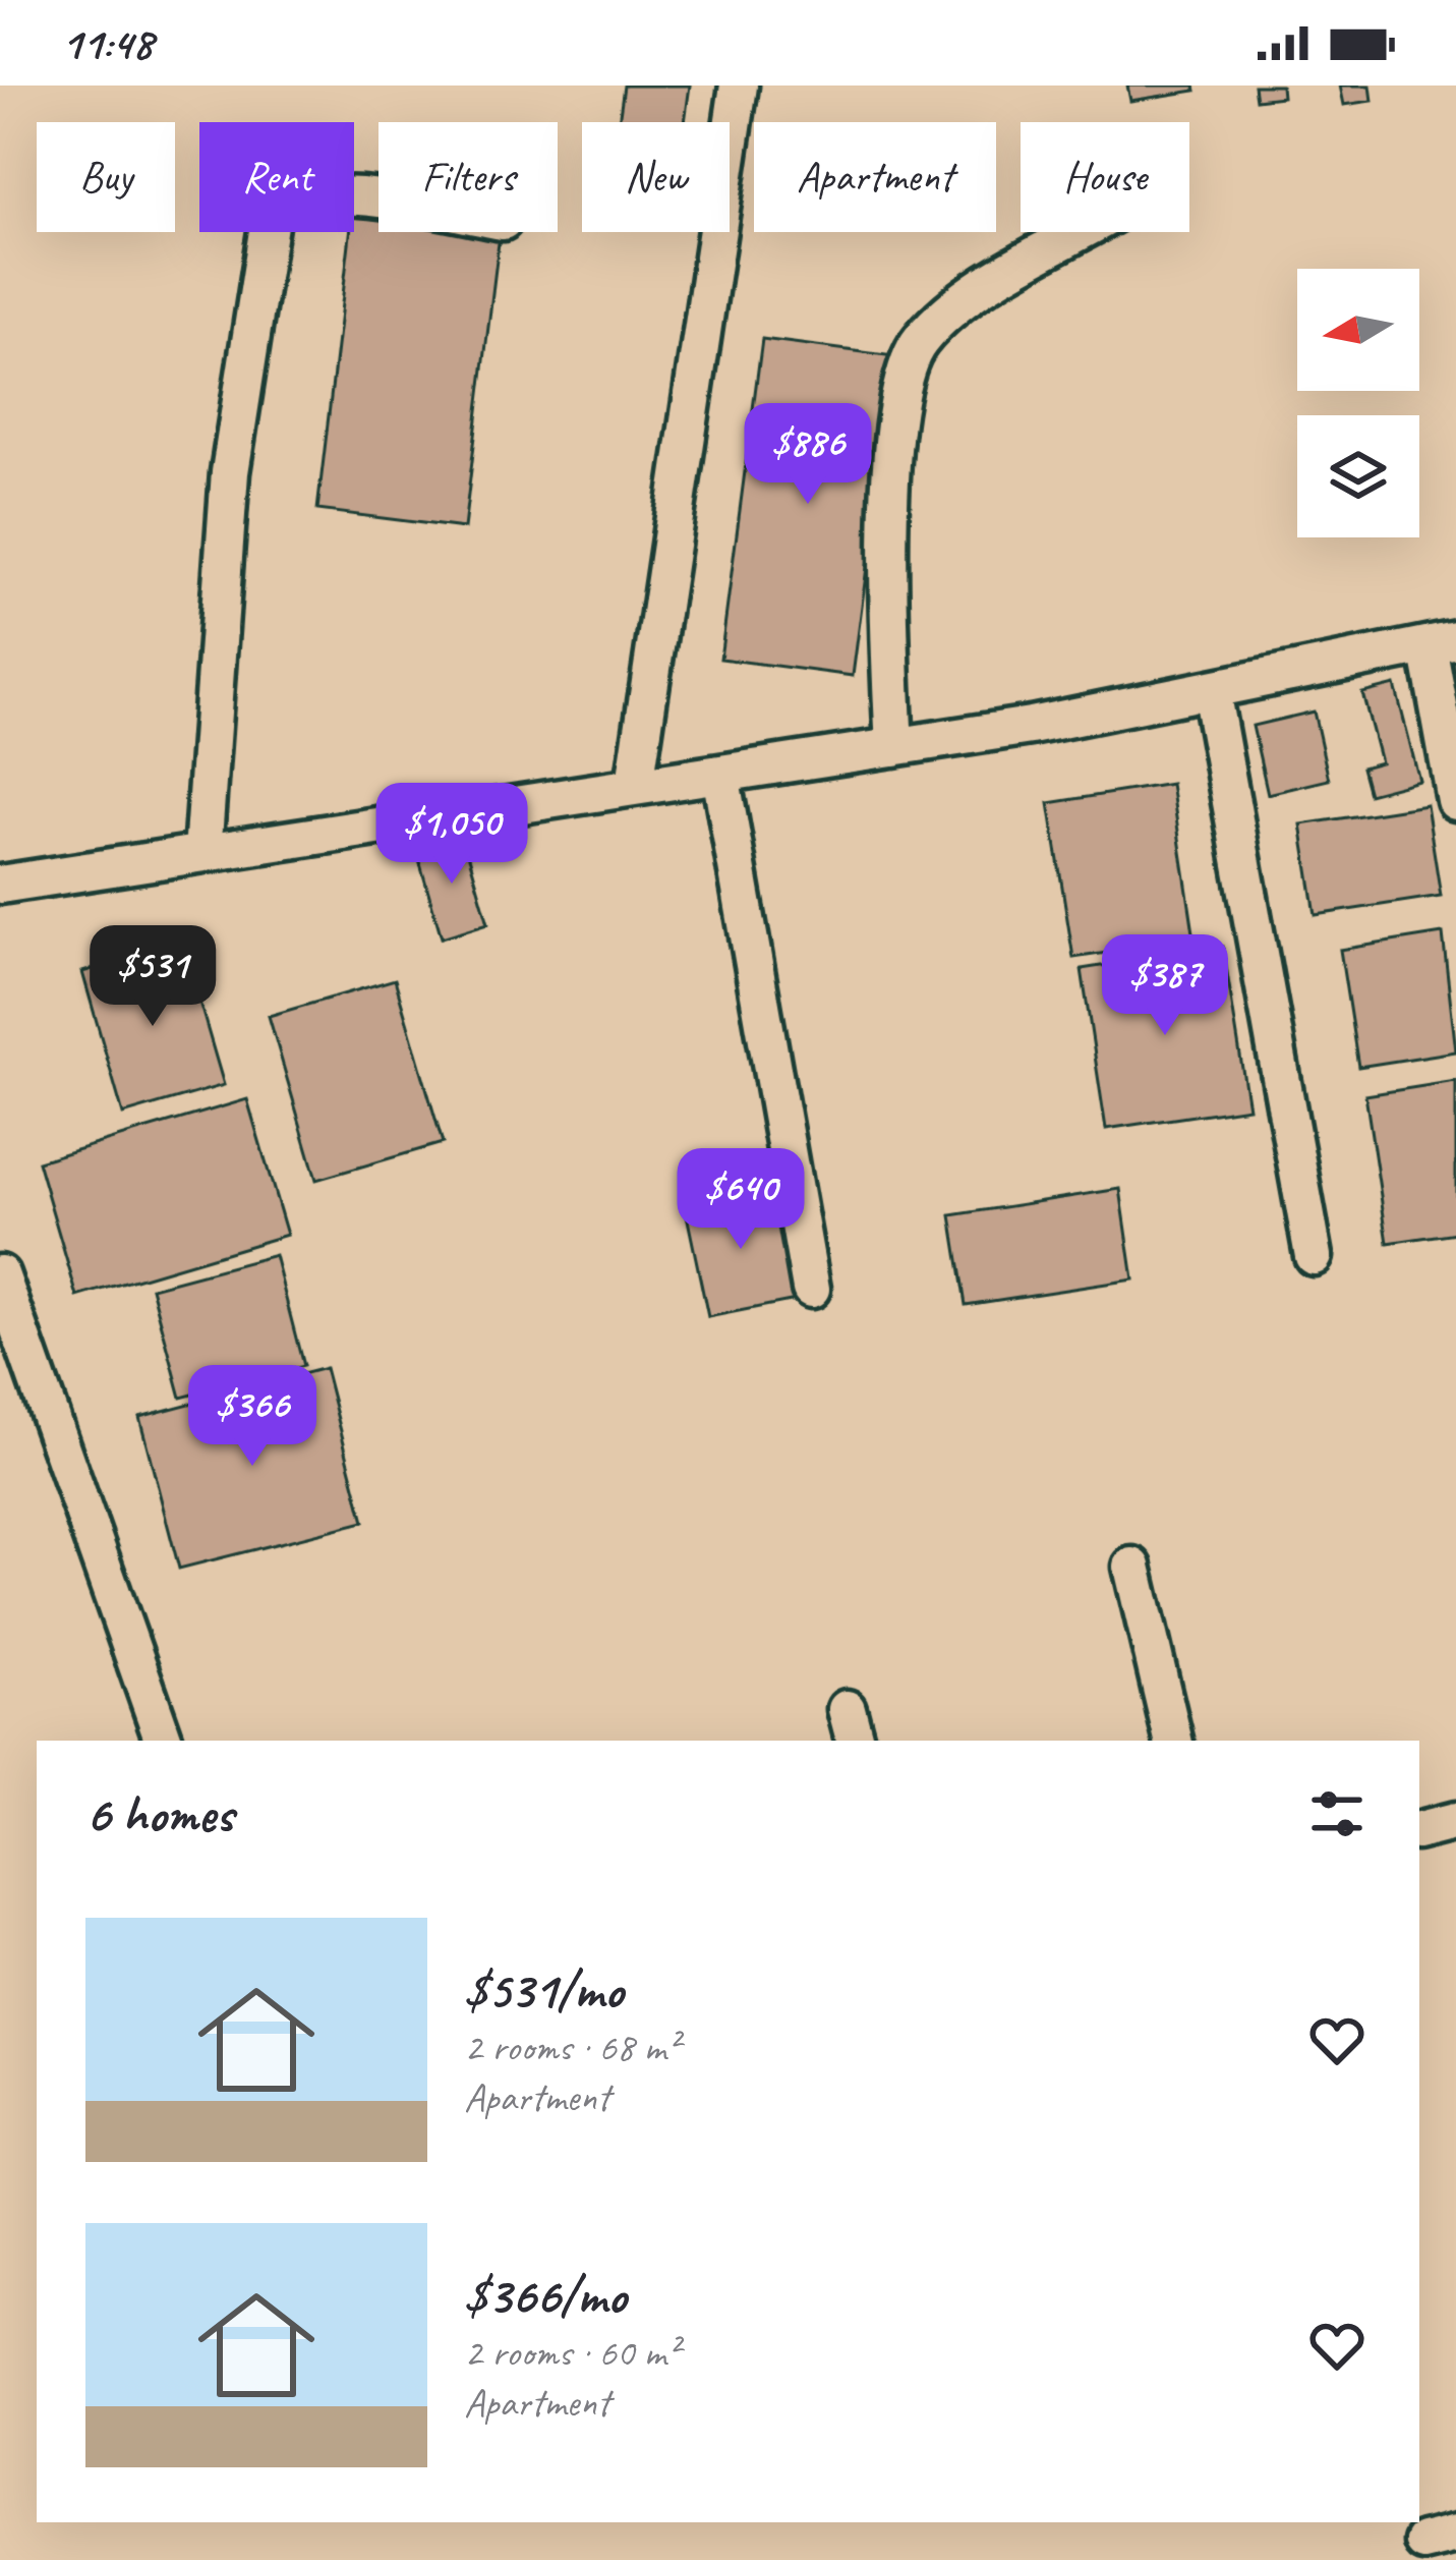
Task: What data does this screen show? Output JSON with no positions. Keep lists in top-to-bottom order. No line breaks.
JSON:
{"north":"left","page":{"status":"11:48","chip":["Buy","Rent","Filters","New","Apartment","House"],"price":["$886","$1,050","$531","$387","$640","$366"],"heading":"6 homes","list":[{"name":"$531/mo","note":"2 rooms · 68 m² · Apartment"},{"name":"$366/mo","note":"2 rooms · 60 m² · Apartment"}]}}
